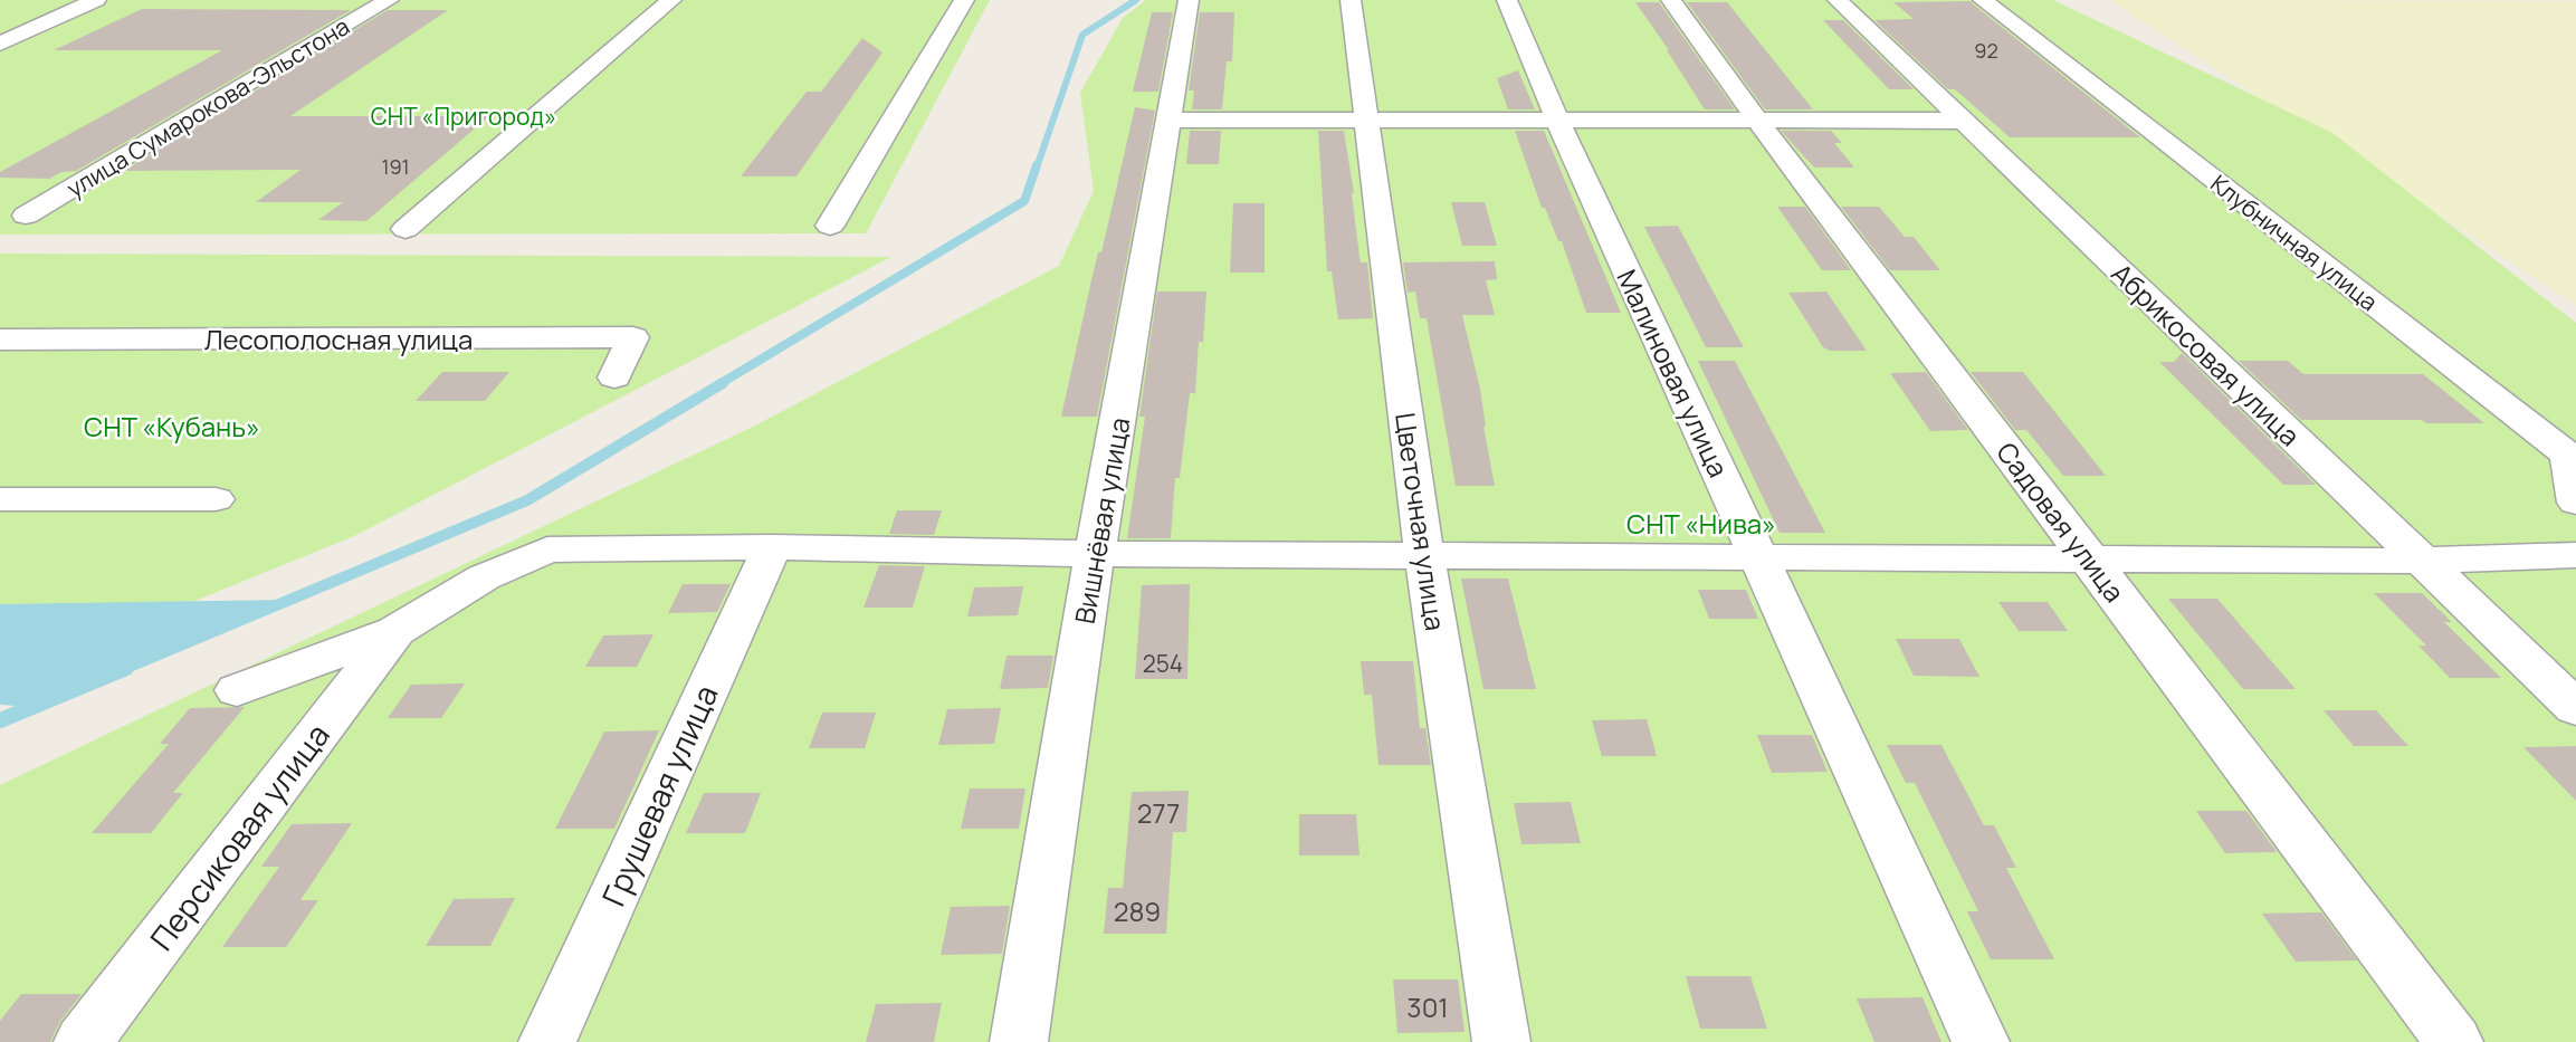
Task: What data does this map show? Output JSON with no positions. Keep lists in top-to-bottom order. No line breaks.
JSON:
{"streets":{"street":["улица Сумарокова-Эльстона","Клубничная улица","Лесополосная улица","Абрикосовая улица","Малиновая улица","Вишнёвая улица","Цветочная улица","Садовая улица","Грушевая улица","Персиковая улица"]},"parks":["СНТ «Пригород»","СНТ «Кубань»","СНТ «Нива»"],"house_numbers":["92","191","254","277","289","301"]}
